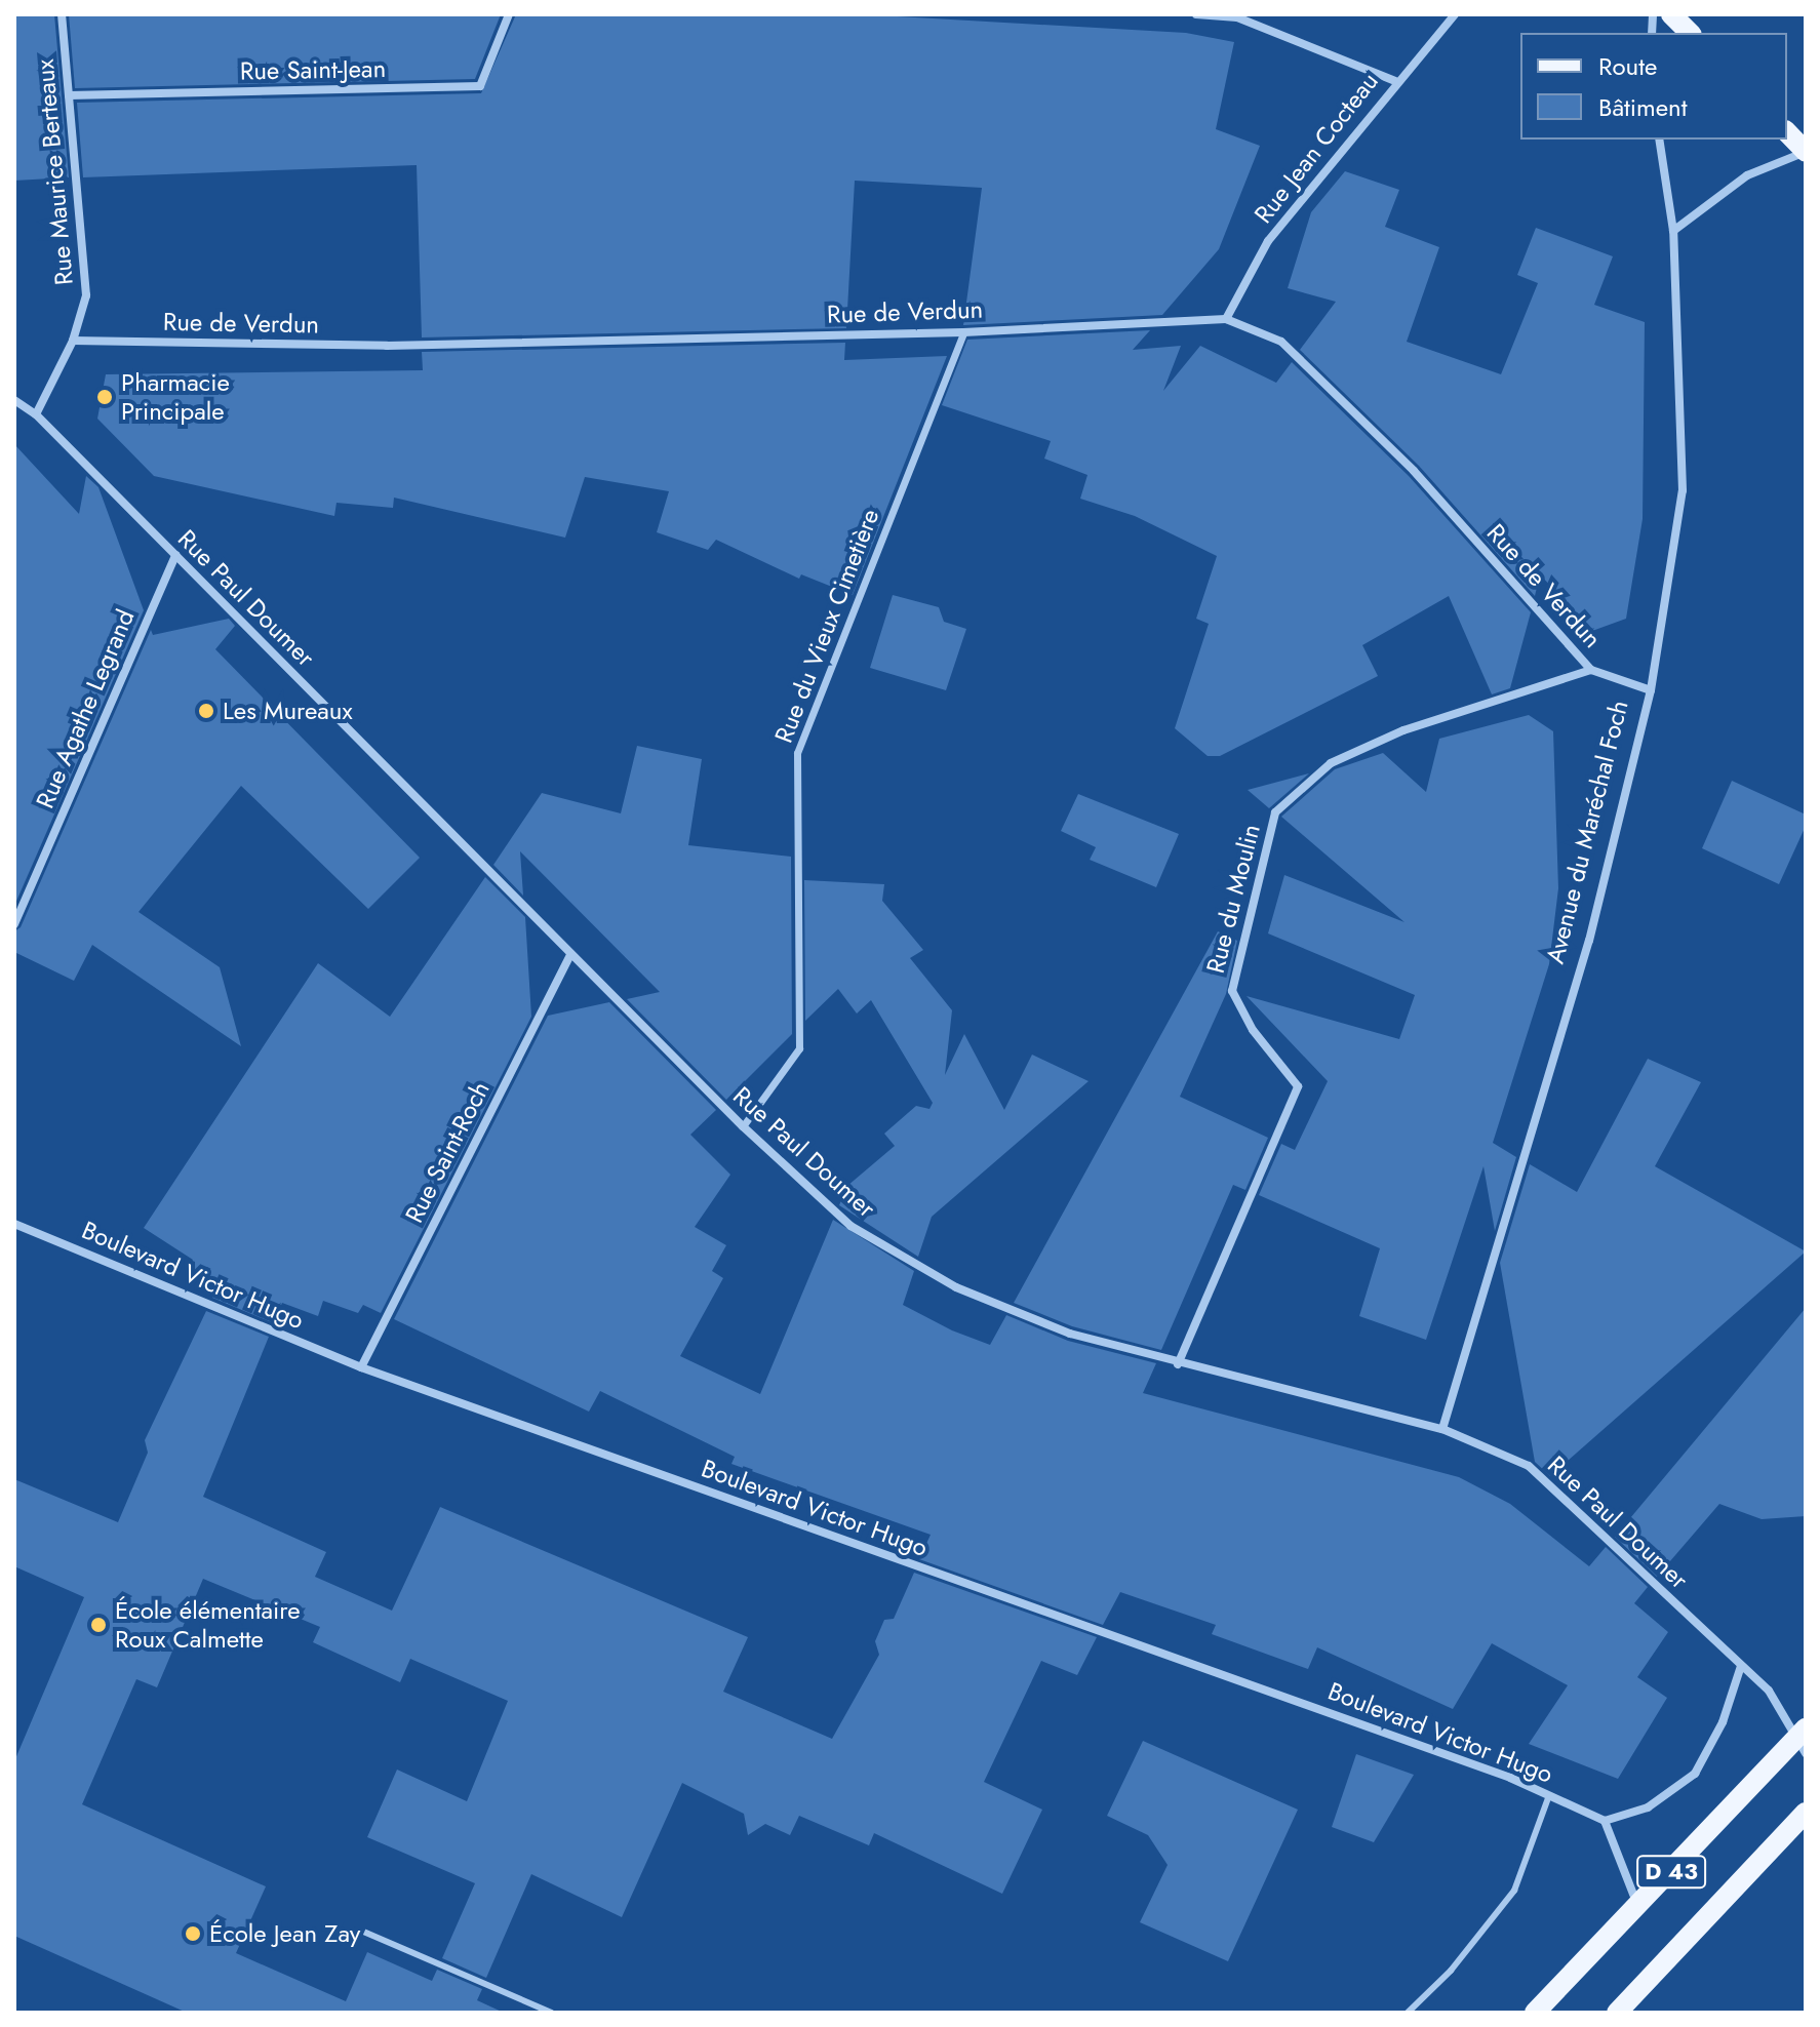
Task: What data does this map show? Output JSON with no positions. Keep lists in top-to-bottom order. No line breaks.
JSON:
{"streets":{"main road":["D 43"],"street":["Rue Saint-Jean","Rue Jean Cocteau","Rue Maurice Berteaux","Rue de Verdun","Rue Paul Doumer","Rue du Vieux Cimetière","Rue Agathe Legrand","Avenue du Maréchal Foch","Rue du Moulin","Rue Saint-Roch","Boulevard Victor Hugo"]},"crossings":[["Rue Saint-Jean","Rue Maurice Berteaux"],["Rue Jean Cocteau","Rue de Verdun"],["Rue Maurice Berteaux","Rue de Verdun"],["Rue Maurice Berteaux","Rue Paul Doumer"],["Rue de Verdun","Rue du Vieux Cimetière"],["Rue de Verdun","Rue du Moulin"],["Rue Paul Doumer","Rue du Vieux Cimetière"],["Rue Paul Doumer","Rue Agathe Legrand"],["Rue Paul Doumer","Avenue du Maréchal Foch"],["Rue Paul Doumer","Rue du Moulin"],["Rue Paul Doumer","Rue Saint-Roch"],["Rue Paul Doumer","D 43"],["Rue Saint-Roch","Boulevard Victor Hugo"]],"places":["Pharmacie Principale","Les Mureaux","École élémentaire Roux Calmette","École Jean Zay"],"legend":["Route","Bâtiment"]}
